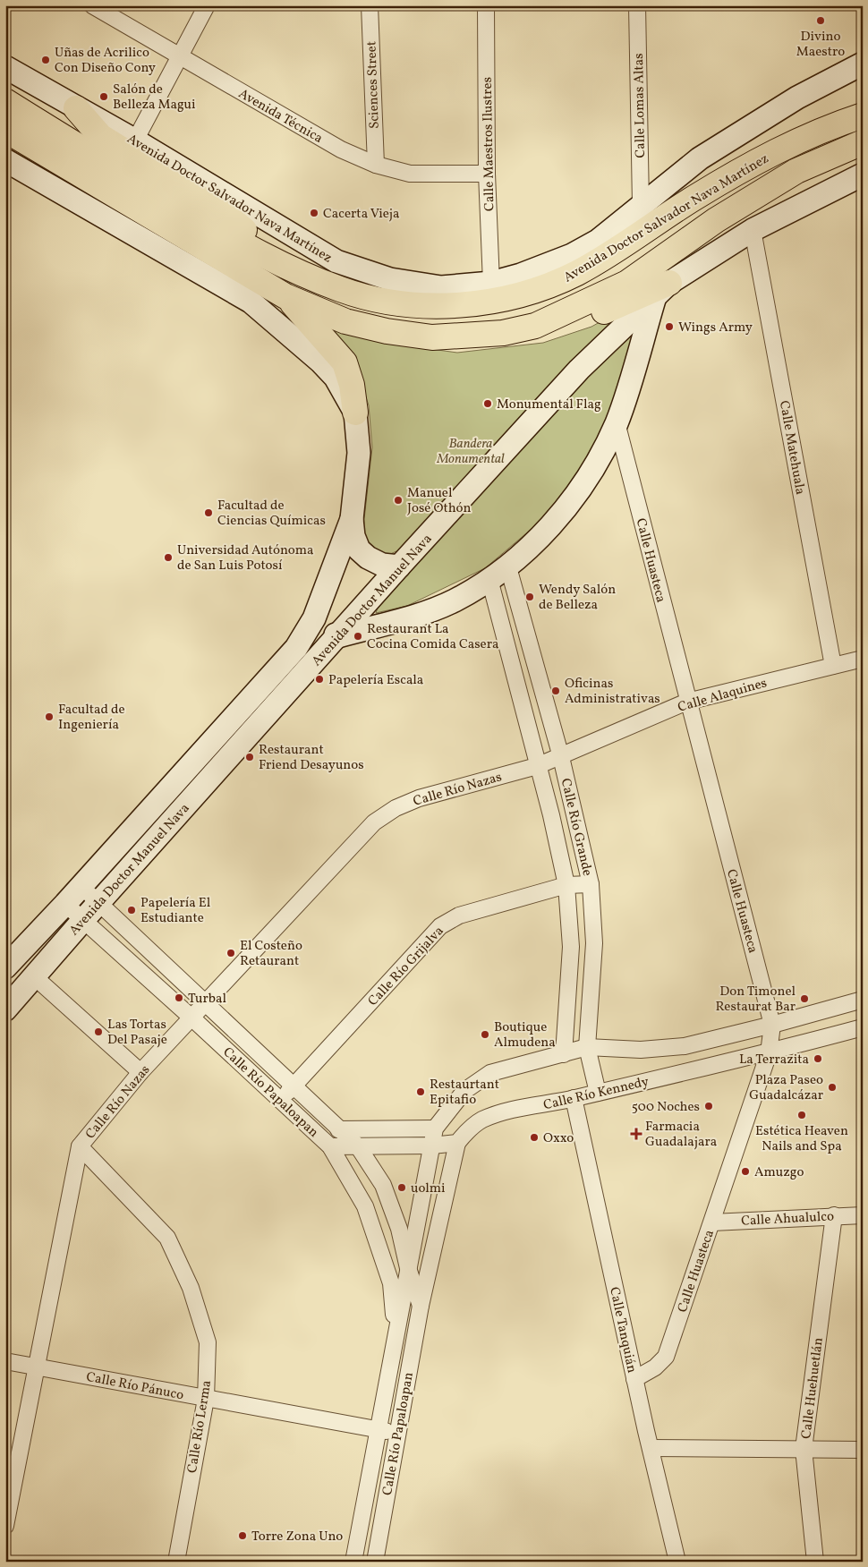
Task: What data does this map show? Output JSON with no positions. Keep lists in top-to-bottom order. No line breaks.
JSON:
{"streets":{"highway":["Avenida Doctor Salvador Nava Martínez"],"main road":["Avenida Doctor Manuel Nava"],"street":["Sciences Street","Calle Lomas Altas","Avenida Técnica","Calle Maestros Ilustres","Calle Matehuala","Calle Huasteca","Calle Alaquines","Calle Río Nazas","Calle Río Grande","Calle Río Grijalva","Calle Río Papaloapan","Calle Río Kennedy","Calle Ahualulco","Calle Tanquián","Calle Río Pánuco","Calle Huehuetlán","Calle Río Lerma"]},"crossings":[["Sciences Street","Avenida Técnica"],["Calle Lomas Altas","Avenida Doctor Salvador Nava Martínez"],["Avenida Técnica","Calle Maestros Ilustres"],["Calle Maestros Ilustres","Avenida Doctor Salvador Nava Martínez"],["Calle Matehuala","Avenida Doctor Manuel Nava"],["Calle Matehuala","Calle Alaquines"],["Calle Huasteca","Calle Alaquines"],["Calle Huasteca","Calle Río Kennedy"],["Calle Huasteca","Calle Ahualulco"],["Calle Huasteca","Calle Tanquián"],["Avenida Doctor Manuel Nava","Calle Río Papaloapan"],["Calle Alaquines","Calle Río Nazas"],["Calle Alaquines","Calle Río Grande"],["Calle Río Nazas","Calle Río Grande"],["Calle Río Nazas","Calle Río Papaloapan"],["Calle Río Nazas","Calle Río Pánuco"],["Calle Río Nazas","Calle Río Lerma"],["Calle Río Grande","Calle Río Grijalva"],["Calle Río Grande","Calle Río Kennedy"],["Calle Río Grijalva","Calle Río Papaloapan"],["Calle Río Papaloapan","Calle Río Kennedy"],["Calle Río Papaloapan","Calle Río Pánuco"],["Calle Río Kennedy","Calle Tanquián"],["Calle Ahualulco","Calle Huehuetlán"],["Calle Río Pánuco","Calle Río Lerma"]],"parks":["Bandera Monumental"],"places":{"other":["Divino Maestro","Uñas de Acrilico Con Diseño Cony","Salón de Belleza Magui","Cacerta Vieja","Wings Army","Monumental Flag","Manuel José Othón","Facultad de Ciencias Químicas","Universidad Autónoma de San Luis Potosí","Wendy Salón de Belleza","Restaurant La Cocina Comida Casera","Papelería Escala","Oficinas Administrativas","Facultad de Ingeniería","Restaurant Friend Desayunos","Papelería El Estudiante","El Costeño Retaurant","Turbal","Don Timonel Restaurat Bar","Las Tortas Del Pasaje","Boutique Almudena","La Terrazita","Plaza Paseo Guadalcázar","Restaurtant Epitafio","500 Noches","Estética Heaven Nails and Spa","Oxxo","Amuzgo","uolmi","Torre Zona Uno"],"health":["Farmacia Guadalajara"]}}
